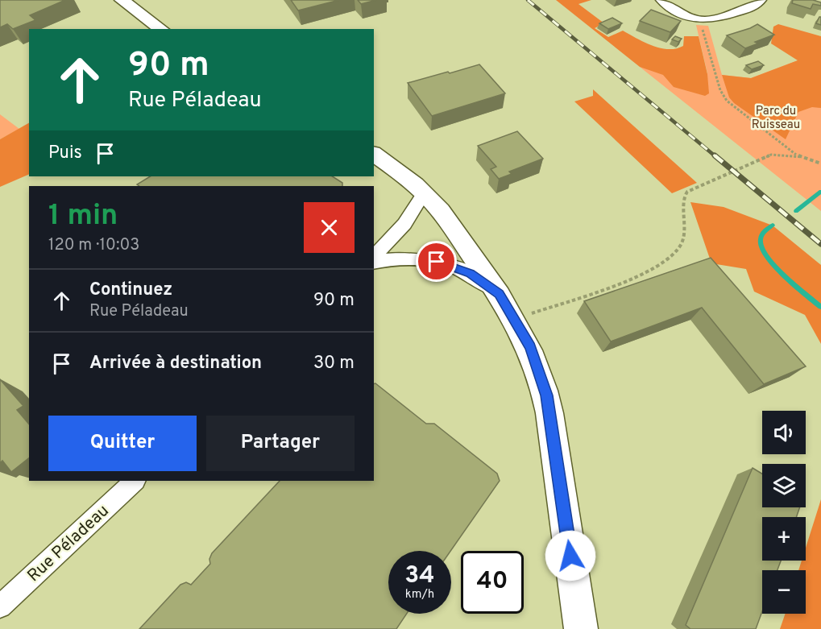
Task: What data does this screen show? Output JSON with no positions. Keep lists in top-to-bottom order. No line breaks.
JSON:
{"streets":{"street":["Rue Péladeau"]},"parks":["Parc du Ruisseau"],"page":{"turn":["90 m","Rue Péladeau"],"then":"Puis","heading":["1 min","120 m · 10:03"],"list":[{"name":"Continuez","note":"Rue Péladeau","value":"90 m"},{"name":"Arrivée à destination","value":"30 m"}],"buttons":["Quitter","Partager"],"map_buttons":["+","−"],"speed":"34 km/h","limit":"40"}}
